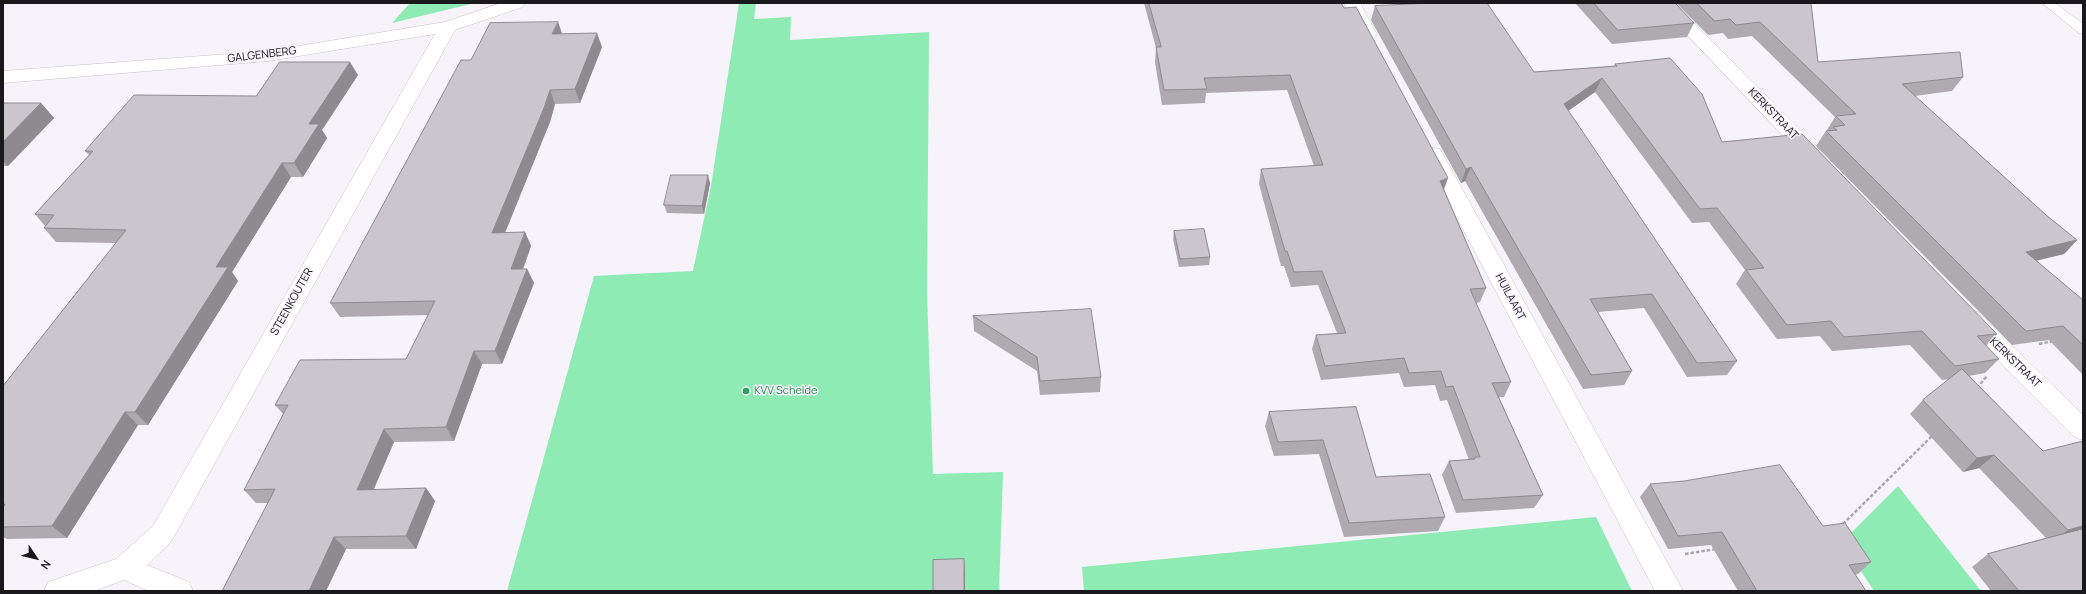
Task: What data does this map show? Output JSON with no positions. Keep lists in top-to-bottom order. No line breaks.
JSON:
{"streets":{"street":["GALGENBERG","KERKSTRAAT","HUILAART","STEENKOUTER"]},"crossings":[["GALGENBERG","STEENKOUTER"]],"places":["KVV Schelde"],"north":"bottom right"}
